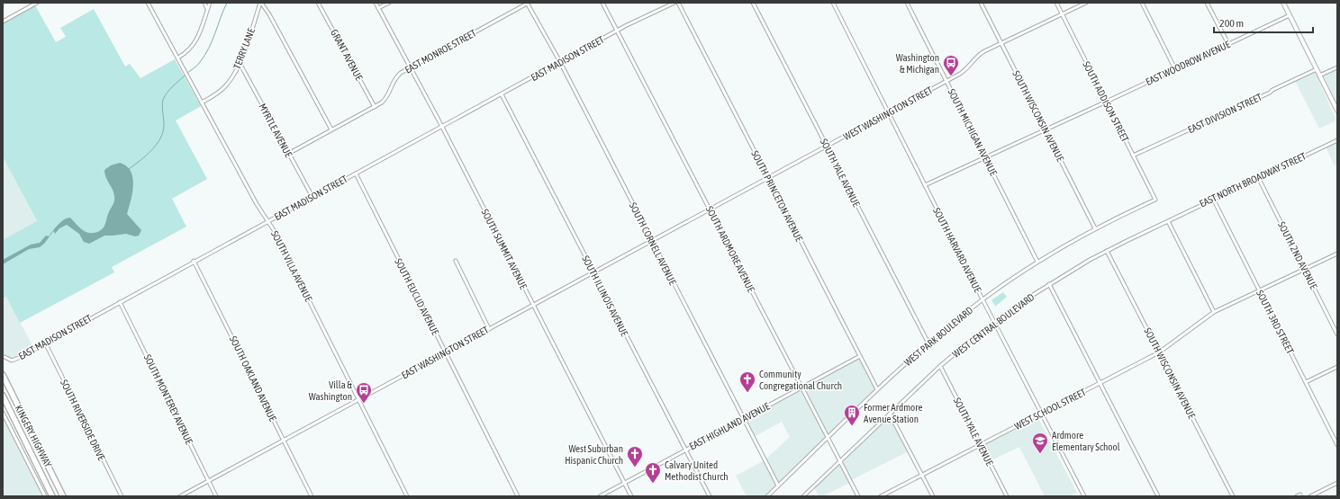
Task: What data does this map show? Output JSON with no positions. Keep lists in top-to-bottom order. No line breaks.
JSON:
{"streets":{"highway":["KINGERY HIGHWAY"],"street":["TERRY LANE","EAST MONROE STREET","GRANT AVENUE","EAST MADISON STREET","EAST WOODROW AVENUE","SOUTH ADDISON STREET","WEST WASHINGTON STREET","EAST DIVISION STREET","SOUTH WISCONSIN AVENUE","MYRTLE AVENUE","SOUTH MICHIGAN AVENUE","SOUTH YALE AVENUE","EAST NORTH BROADWAY STREET","SOUTH PRINCETON AVENUE","SOUTH CORNELL AVENUE","SOUTH SUMMIT AVENUE","SOUTH ARDMORE AVENUE","SOUTH HARVARD AVENUE","SOUTH 2ND AVENUE","SOUTH VILLA AVENUE","SOUTH ILLINOIS AVENUE","SOUTH EUCLID AVENUE","SOUTH 3RD STREET","WEST CENTRAL BOULEVARD","WEST PARK BOULEVARD","EAST WASHINGTON STREET","SOUTH OAKLAND AVENUE","SOUTH MONTEREY AVENUE","WEST SCHOOL STREET","SOUTH RIVERSIDE DRIVE","EAST HIGHLAND AVENUE"]},"crossings":[["TERRY LANE","MYRTLE AVENUE"],["TERRY LANE","SOUTH VILLA AVENUE"],["EAST MONROE STREET","GRANT AVENUE"],["EAST MONROE STREET","MYRTLE AVENUE"],["EAST MONROE STREET","SOUTH CORNELL AVENUE"],["EAST MONROE STREET","SOUTH SUMMIT AVENUE"],["EAST MADISON STREET","MYRTLE AVENUE"],["EAST MADISON STREET","SOUTH CORNELL AVENUE"],["EAST MADISON STREET","SOUTH SUMMIT AVENUE"],["EAST MADISON STREET","SOUTH ARDMORE AVENUE"],["EAST MADISON STREET","SOUTH VILLA AVENUE"],["EAST MADISON STREET","SOUTH ILLINOIS AVENUE"],["EAST MADISON STREET","SOUTH EUCLID AVENUE"],["EAST MADISON STREET","SOUTH OAKLAND AVENUE"],["EAST MADISON STREET","SOUTH MONTEREY AVENUE"],["EAST MADISON STREET","SOUTH RIVERSIDE DRIVE"],["EAST WOODROW AVENUE","SOUTH ADDISON STREET"],["EAST WOODROW AVENUE","SOUTH WISCONSIN AVENUE"],["EAST WOODROW AVENUE","SOUTH MICHIGAN AVENUE"],["EAST WOODROW AVENUE","SOUTH HARVARD AVENUE"],["SOUTH ADDISON STREET","WEST WASHINGTON STREET"],["SOUTH ADDISON STREET","EAST DIVISION STREET"],["SOUTH ADDISON STREET","WEST PARK BOULEVARD"],["WEST WASHINGTON STREET","SOUTH WISCONSIN AVENUE"],["WEST WASHINGTON STREET","SOUTH MICHIGAN AVENUE"],["WEST WASHINGTON STREET","SOUTH YALE AVENUE"],["WEST WASHINGTON STREET","SOUTH PRINCETON AVENUE"],["WEST WASHINGTON STREET","SOUTH ARDMORE AVENUE"],["WEST WASHINGTON STREET","SOUTH HARVARD AVENUE"],["WEST WASHINGTON STREET","EAST WASHINGTON STREET"],["SOUTH WISCONSIN AVENUE","WEST CENTRAL BOULEVARD"],["SOUTH WISCONSIN AVENUE","WEST PARK BOULEVARD"],["SOUTH WISCONSIN AVENUE","WEST SCHOOL STREET"],["SOUTH MICHIGAN AVENUE","WEST PARK BOULEVARD"],["SOUTH YALE AVENUE","WEST CENTRAL BOULEVARD"],["SOUTH YALE AVENUE","WEST PARK BOULEVARD"],["SOUTH YALE AVENUE","WEST SCHOOL STREET"],["EAST NORTH BROADWAY STREET","SOUTH 2ND AVENUE"],["EAST NORTH BROADWAY STREET","SOUTH 3RD STREET"],["EAST NORTH BROADWAY STREET","WEST CENTRAL BOULEVARD"],["SOUTH PRINCETON AVENUE","WEST PARK BOULEVARD"],["SOUTH PRINCETON AVENUE","EAST HIGHLAND AVENUE"],["SOUTH CORNELL AVENUE","WEST PARK BOULEVARD"],["SOUTH CORNELL AVENUE","EAST WASHINGTON STREET"],["SOUTH CORNELL AVENUE","EAST HIGHLAND AVENUE"],["SOUTH SUMMIT AVENUE","EAST WASHINGTON STREET"],["SOUTH SUMMIT AVENUE","EAST HIGHLAND AVENUE"],["SOUTH ARDMORE AVENUE","WEST CENTRAL BOULEVARD"],["SOUTH ARDMORE AVENUE","WEST PARK BOULEVARD"],["SOUTH ARDMORE AVENUE","EAST WASHINGTON STREET"],["SOUTH ARDMORE AVENUE","EAST HIGHLAND AVENUE"],["SOUTH HARVARD AVENUE","WEST CENTRAL BOULEVARD"],["SOUTH HARVARD AVENUE","WEST PARK BOULEVARD"],["SOUTH HARVARD AVENUE","WEST SCHOOL STREET"],["SOUTH 2ND AVENUE","WEST SCHOOL STREET"],["SOUTH VILLA AVENUE","EAST WASHINGTON STREET"],["SOUTH ILLINOIS AVENUE","EAST WASHINGTON STREET"],["SOUTH ILLINOIS AVENUE","EAST HIGHLAND AVENUE"],["SOUTH EUCLID AVENUE","EAST WASHINGTON STREET"],["SOUTH 3RD STREET","WEST SCHOOL STREET"],["EAST WASHINGTON STREET","SOUTH OAKLAND AVENUE"],["EAST WASHINGTON STREET","SOUTH MONTEREY AVENUE"]],"places":{"bus stop":["Washington & Michigan","Villa & Washington"],"church":["Community Congregational Church","West Suburban Hispanic Church","Calvary United Methodist Church"],"building":["Former Ardmore Avenue Station"],"school or university":["Ardmore Elementary School"]},"scale_bar":"200 m"}
